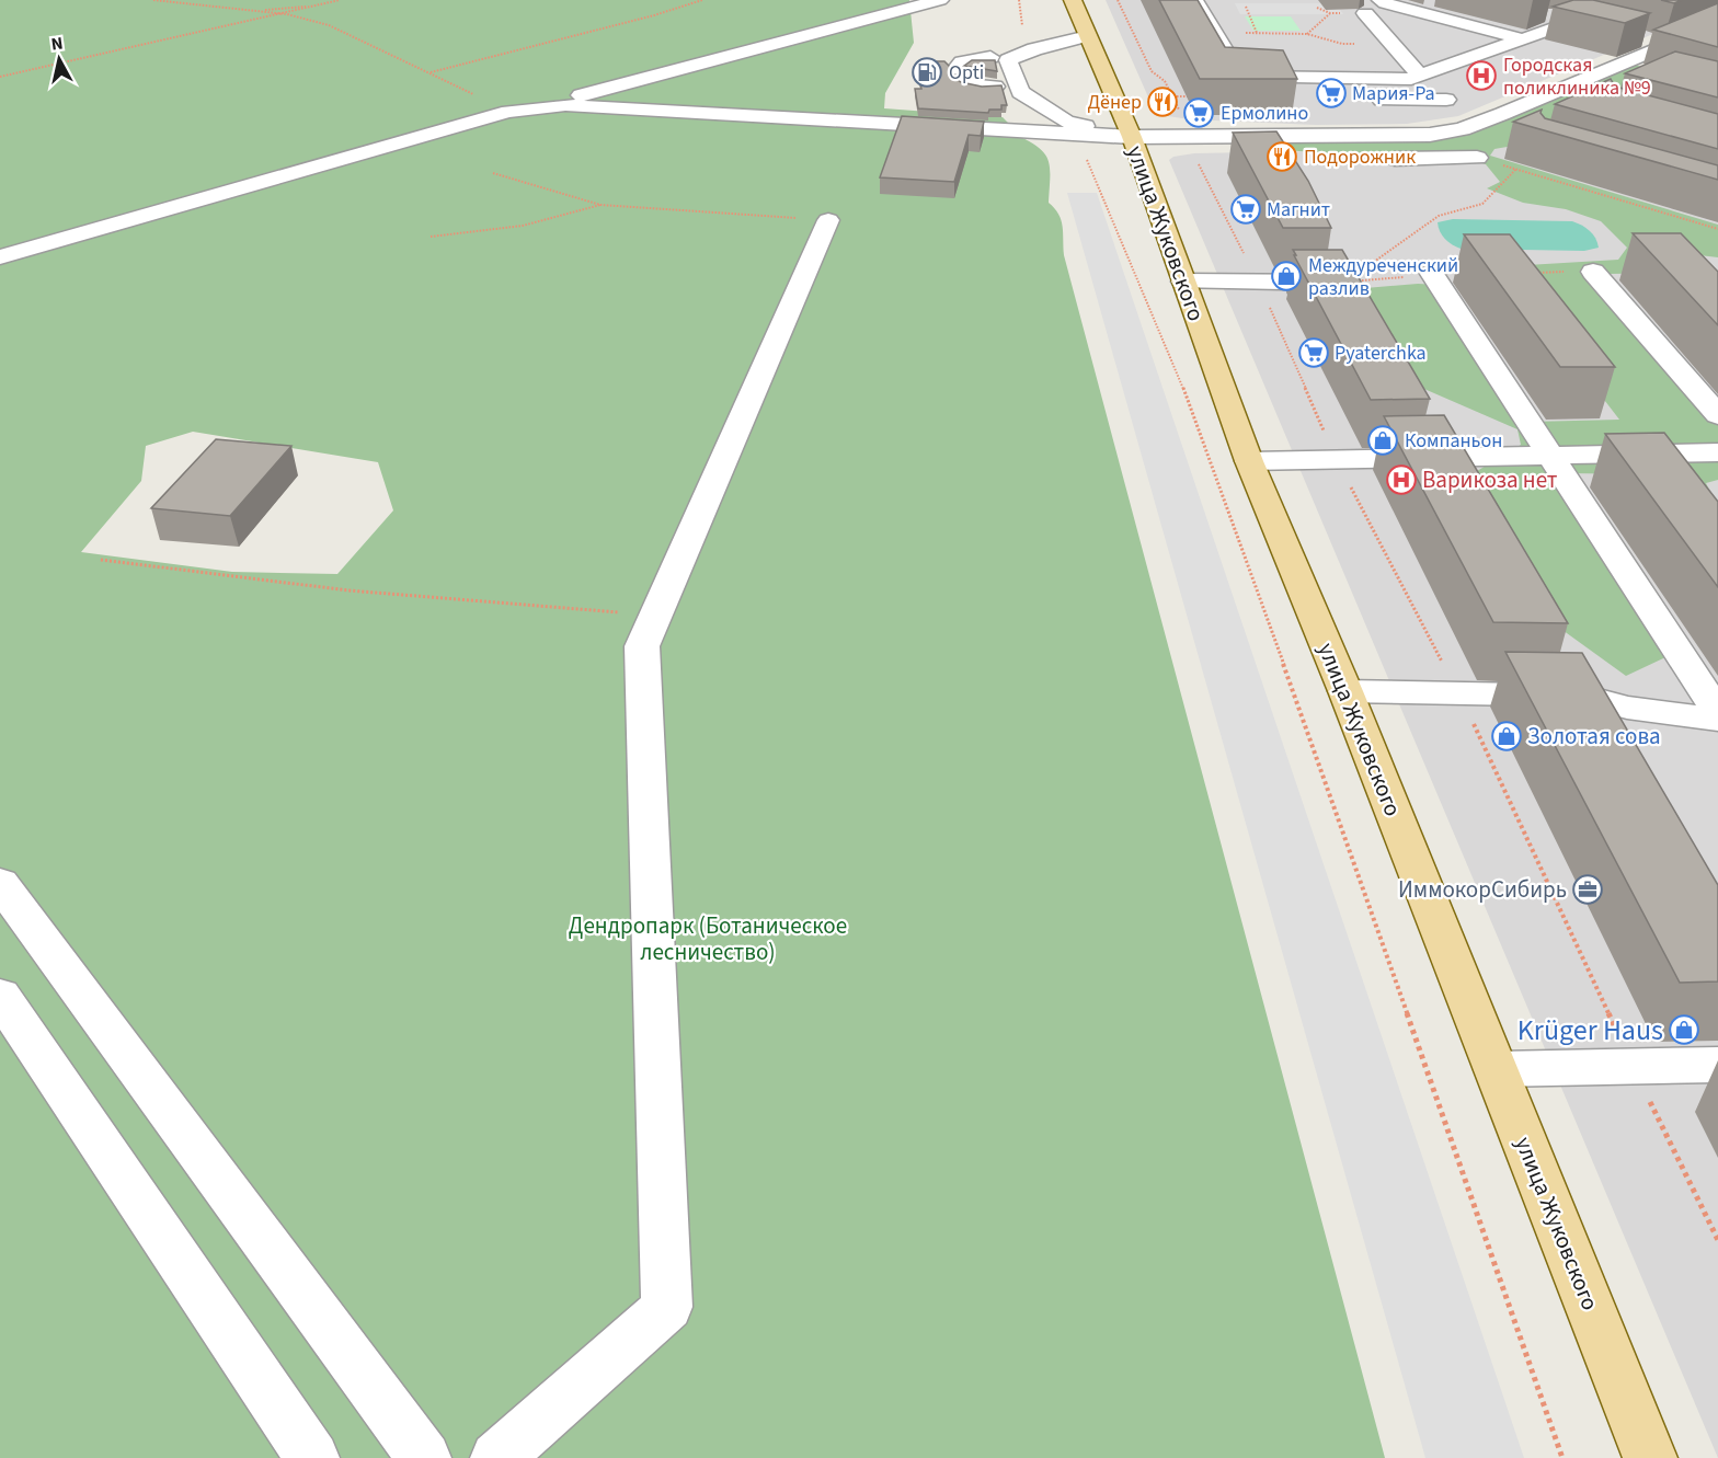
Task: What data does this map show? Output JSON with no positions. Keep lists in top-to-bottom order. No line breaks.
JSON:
{"streets":{"main road":["улица Жуковского"]},"parks":["Дендропарк (Ботаническое лесничество)"],"places":{"fuel station":["Opti"],"hospital":["Городская поликлиника №9","Варикоза нет"],"supermarket":["Мария-Ра","Ермолино","Магнит","Pyaterchka"],"restaurant":["Дёнер","Подорожник"],"shop":["Междуреченский разлив","Компаньон","Золотая сова","Krüger Haus"],"office":["ИммокорСибирь"]},"north":"top"}
